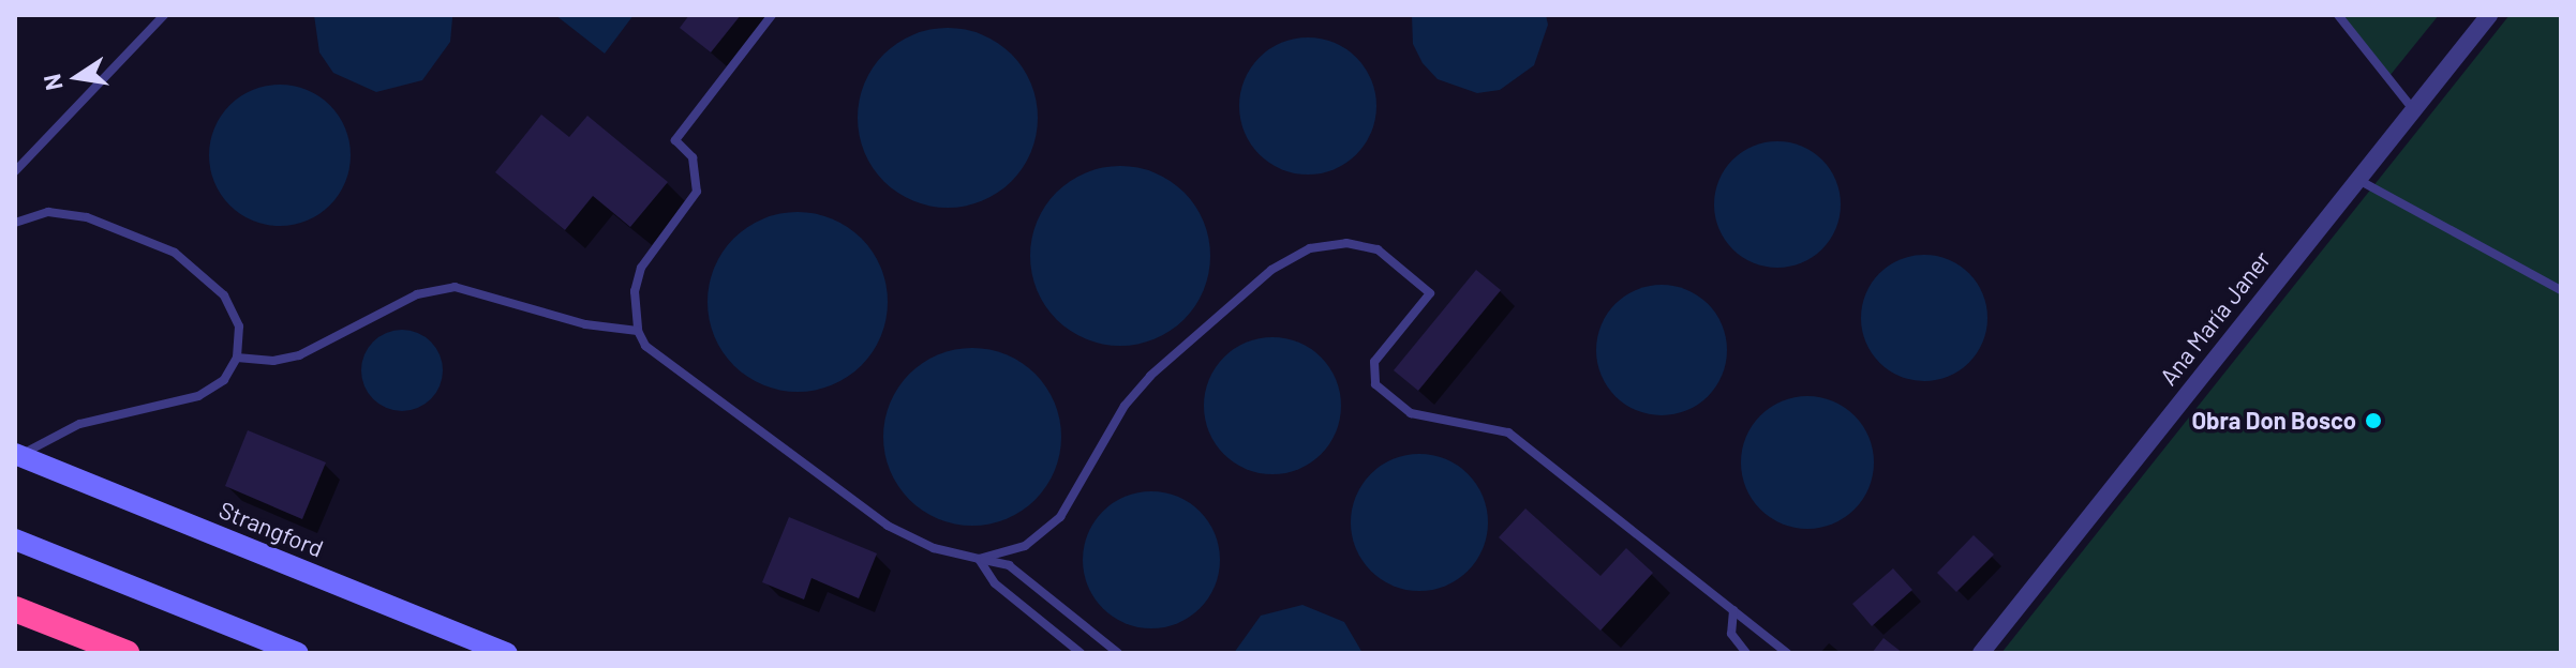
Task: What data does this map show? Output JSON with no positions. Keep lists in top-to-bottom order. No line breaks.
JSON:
{"streets":{"street":["Ana María Janer","Strangford"]},"places":["Obra Don Bosco"],"north":"left"}
